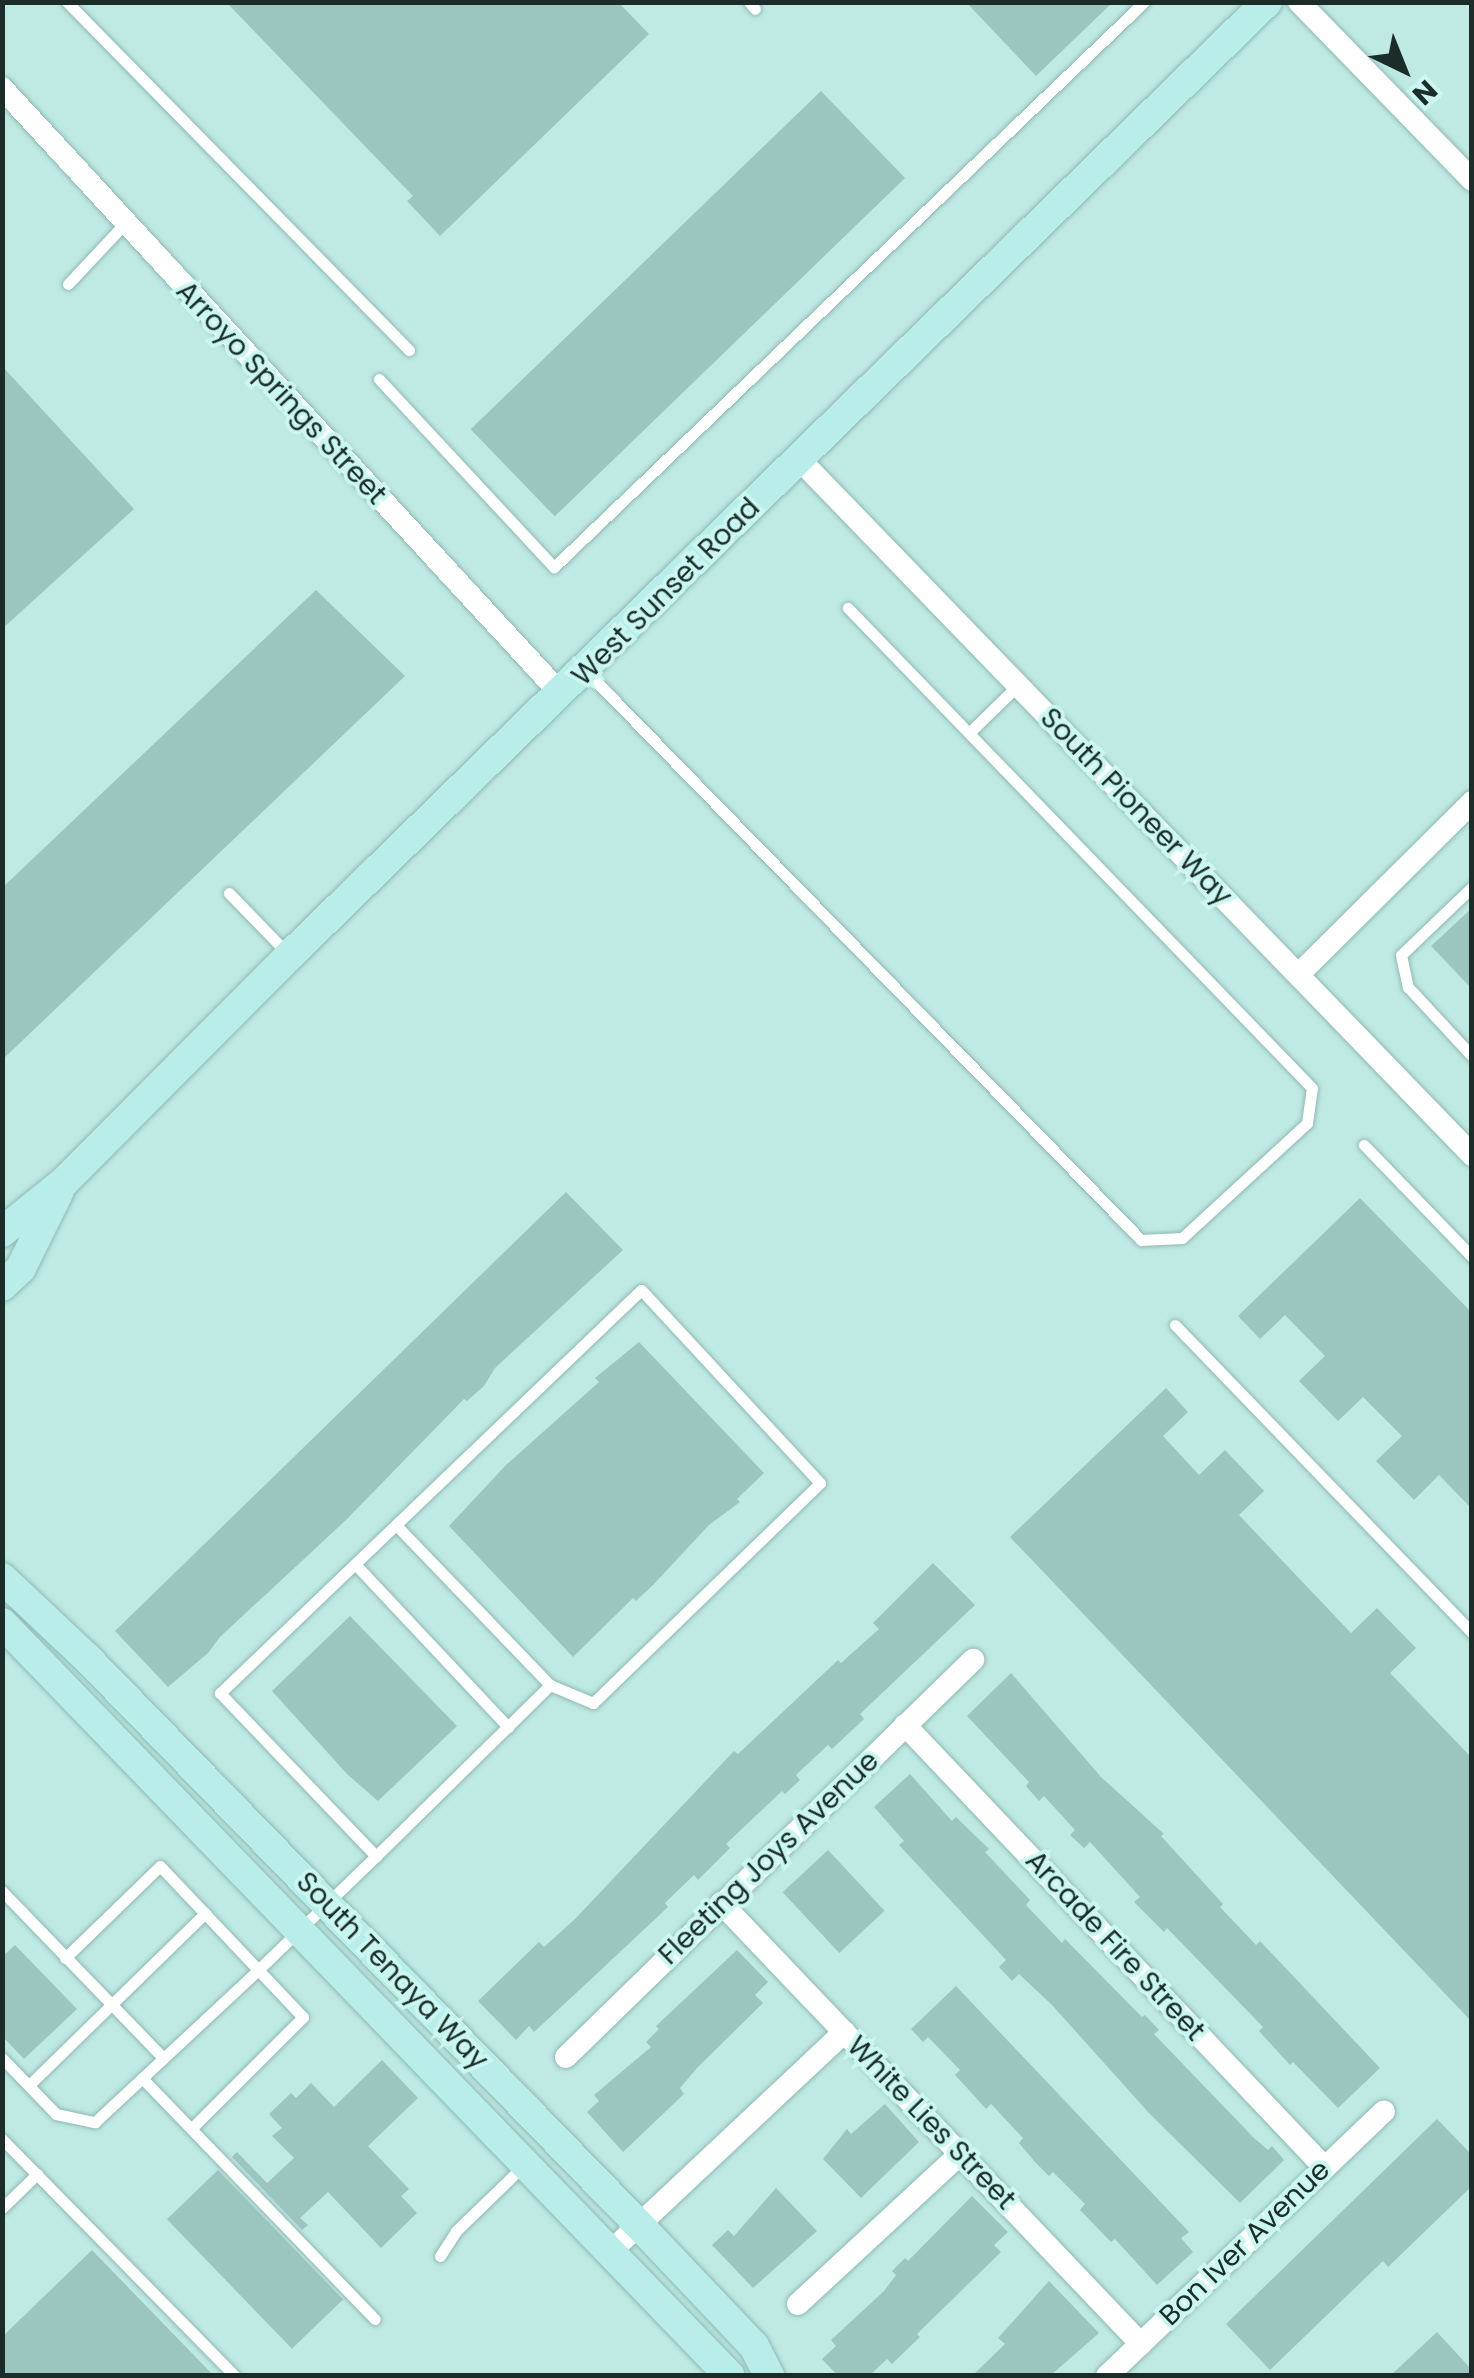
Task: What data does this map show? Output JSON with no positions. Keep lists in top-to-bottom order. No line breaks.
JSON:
{"streets":{"street":["Arroyo Springs Street","West Sunset Road","South Pioneer Way","Fleeting Joys Avenue","Arcade Fire Street","South Tenaya Way","White Lies Street","Bon Iver Avenue"]},"crossings":[["Arroyo Springs Street","West Sunset Road"],["West Sunset Road","South Pioneer Way"],["Fleeting Joys Avenue","Arcade Fire Street"],["Fleeting Joys Avenue","White Lies Street"],["Arcade Fire Street","Bon Iver Avenue"],["White Lies Street","Bon Iver Avenue"]],"north":"bottom right"}
